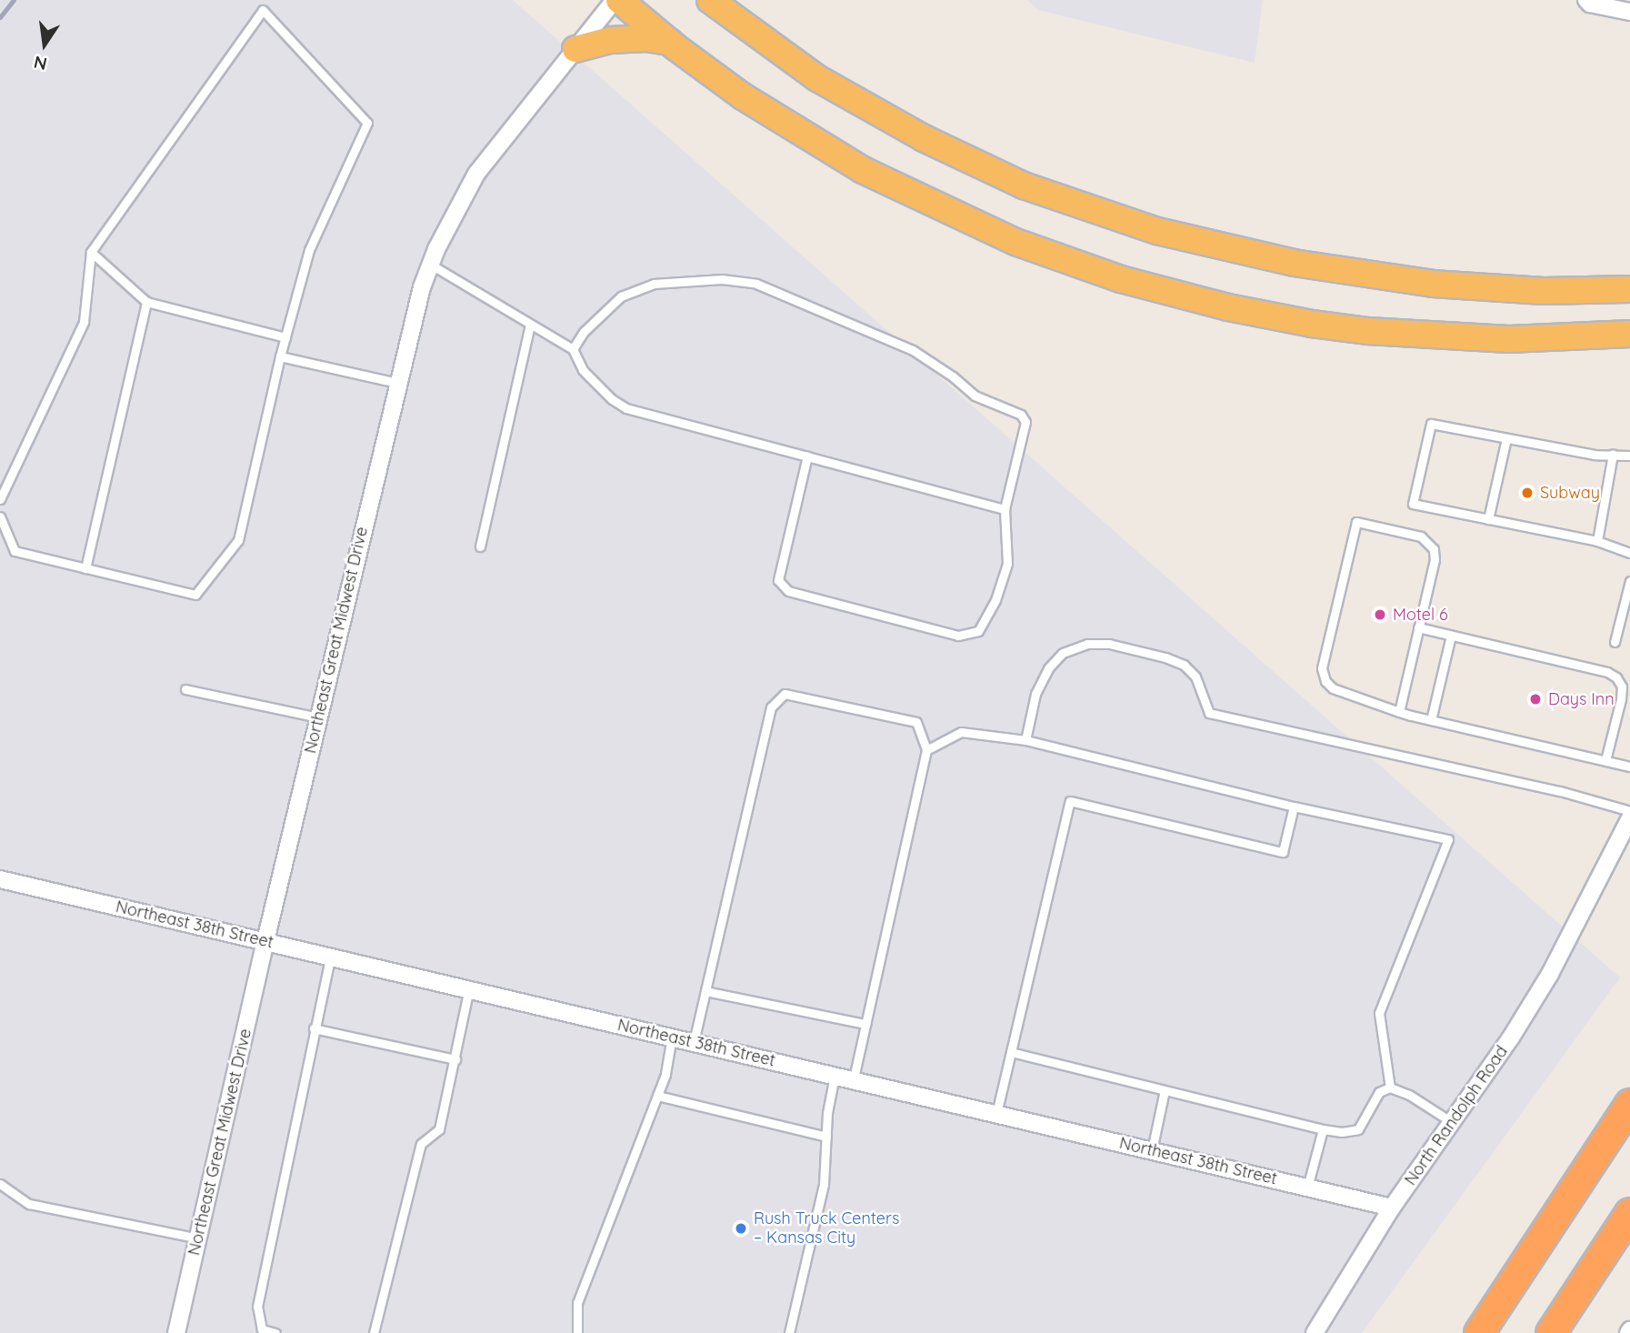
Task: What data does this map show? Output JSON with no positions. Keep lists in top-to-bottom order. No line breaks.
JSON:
{"streets":{"street":["Northeast Great Midwest Drive","Northeast 38th Street","North Randolph Road"]},"crossings":[["Northeast Great Midwest Drive","Northeast 38th Street"],["Northeast 38th Street","North Randolph Road"]],"places":["Subway","Motel 6","Days Inn","Rush Truck Centers – Kansas City"],"north":"bottom"}
